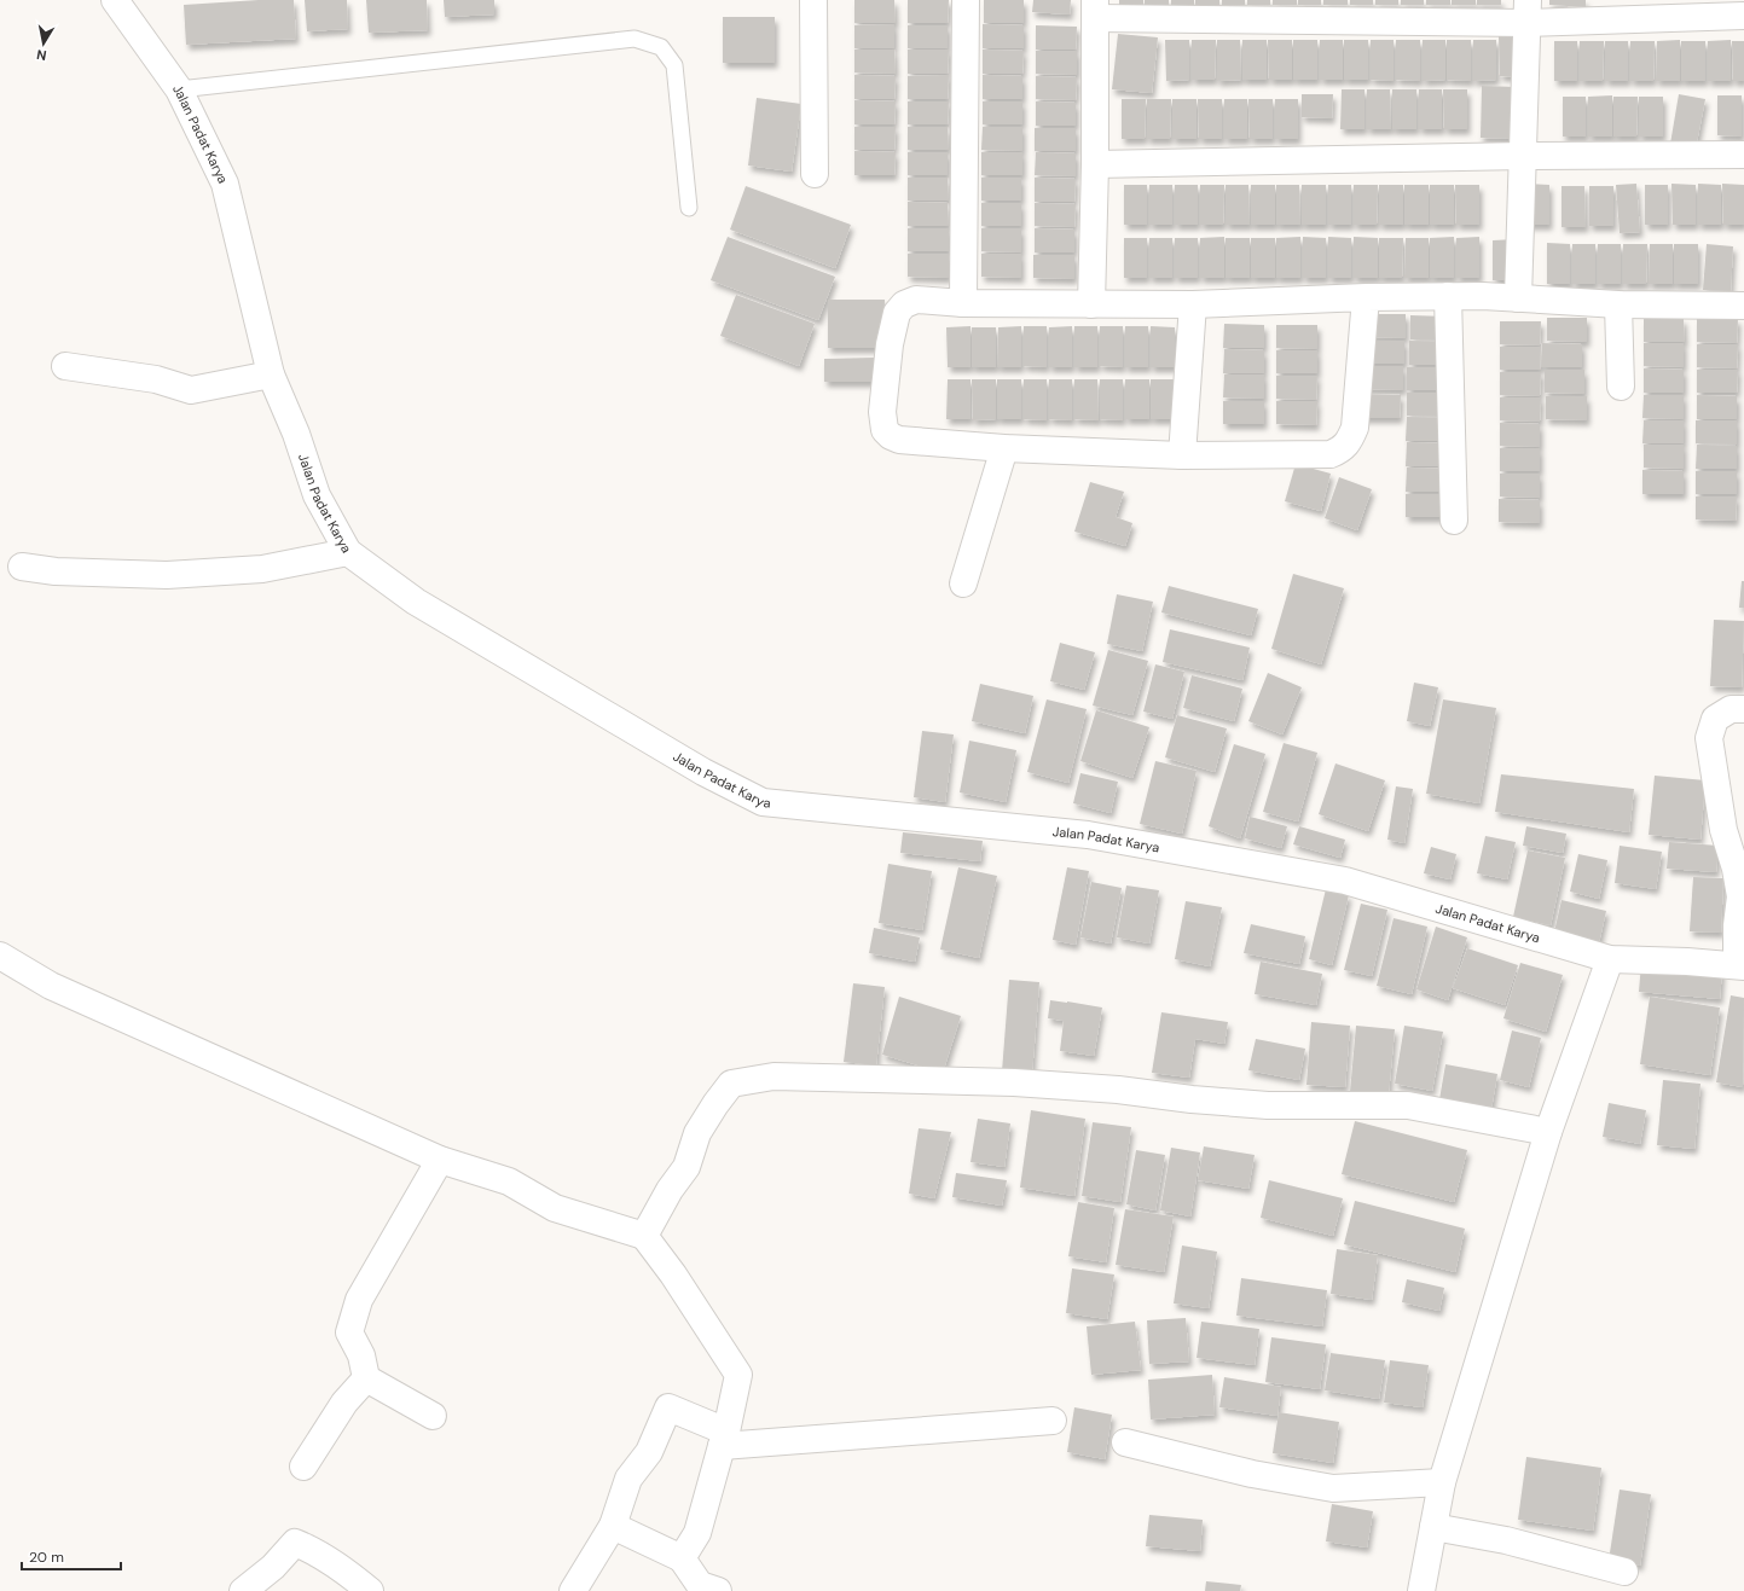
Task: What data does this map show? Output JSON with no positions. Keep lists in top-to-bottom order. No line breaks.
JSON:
{"streets":{"street":["Jalan Padat Karya"]},"scale_bar":"20 m","north":"bottom"}
